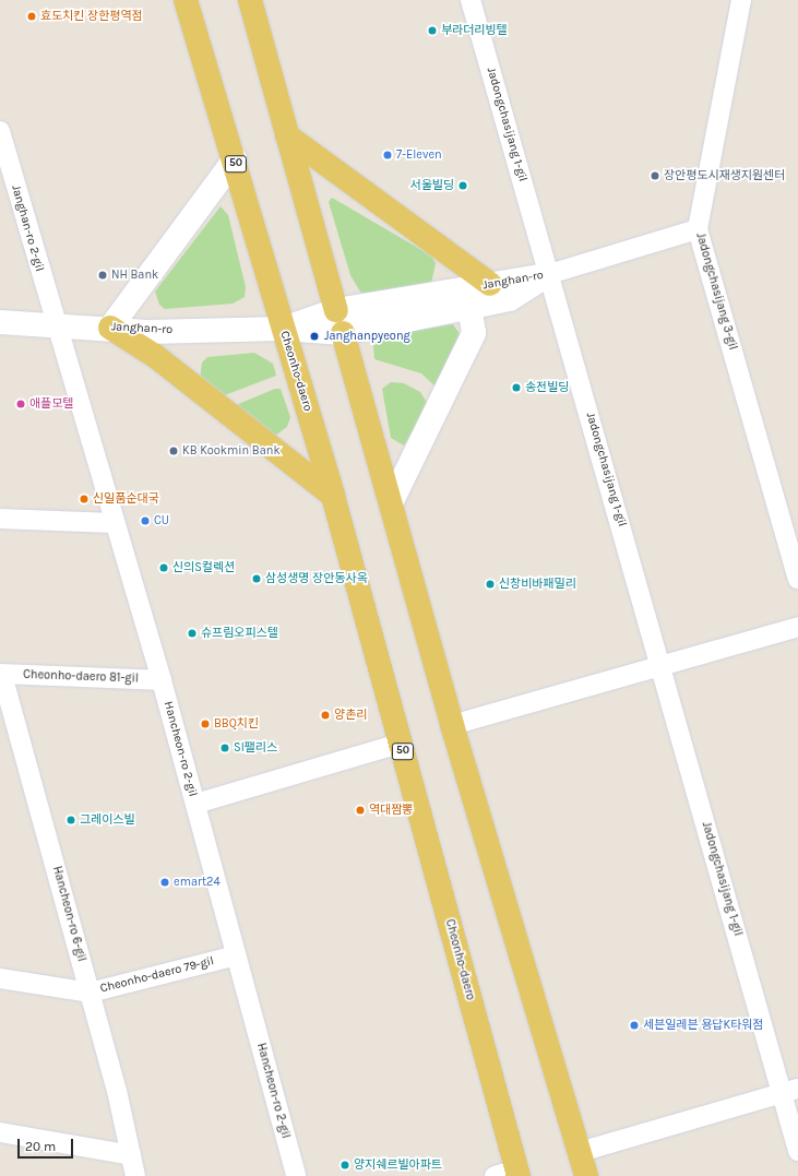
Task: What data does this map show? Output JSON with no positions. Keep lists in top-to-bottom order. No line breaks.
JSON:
{"streets":{"main road":["50","Cheonho-daero"],"street":["Jadongchasijang 1-gil","Janghan-ro 2-gil","Janghan-ro","Jadongchasijang 3-gil","Cheonho-daero 81-gil","Hancheon-ro 2-gil","Hancheon-ro 6-gil","Cheonho-daero 79-gil"]},"crossings":[["Jadongchasijang 1-gil","Janghan-ro"],["Janghan-ro 2-gil","Janghan-ro"],["Janghan-ro 2-gil","Hancheon-ro 2-gil"],["Janghan-ro","Cheonho-daero"],["Janghan-ro","Hancheon-ro 2-gil"],["Cheonho-daero 81-gil","Hancheon-ro 2-gil"],["Cheonho-daero 81-gil","Hancheon-ro 6-gil"],["Hancheon-ro 2-gil","Cheonho-daero 79-gil"],["Hancheon-ro 6-gil","Cheonho-daero 79-gil"]],"places":["효도치킨 장한평역점","부라더리빙텔","7-Eleven","장안평도시재생지원센터","서울빌딩","NH Bank","Janghanpyeong","송전빌딩","애플모텔","KB Kookmin Bank","신일품순대국","CU","신의S컬렉션","삼성생명 장안동사옥","신창비바패밀리","슈프림오피스텔","양촌리","BBQ치킨","SI팰리스","역대짬뽕","그레이스빌","emart24","세븐일레븐 용답K타워점","양지쉐르빌아파트"],"scale_bar":"20 m"}
